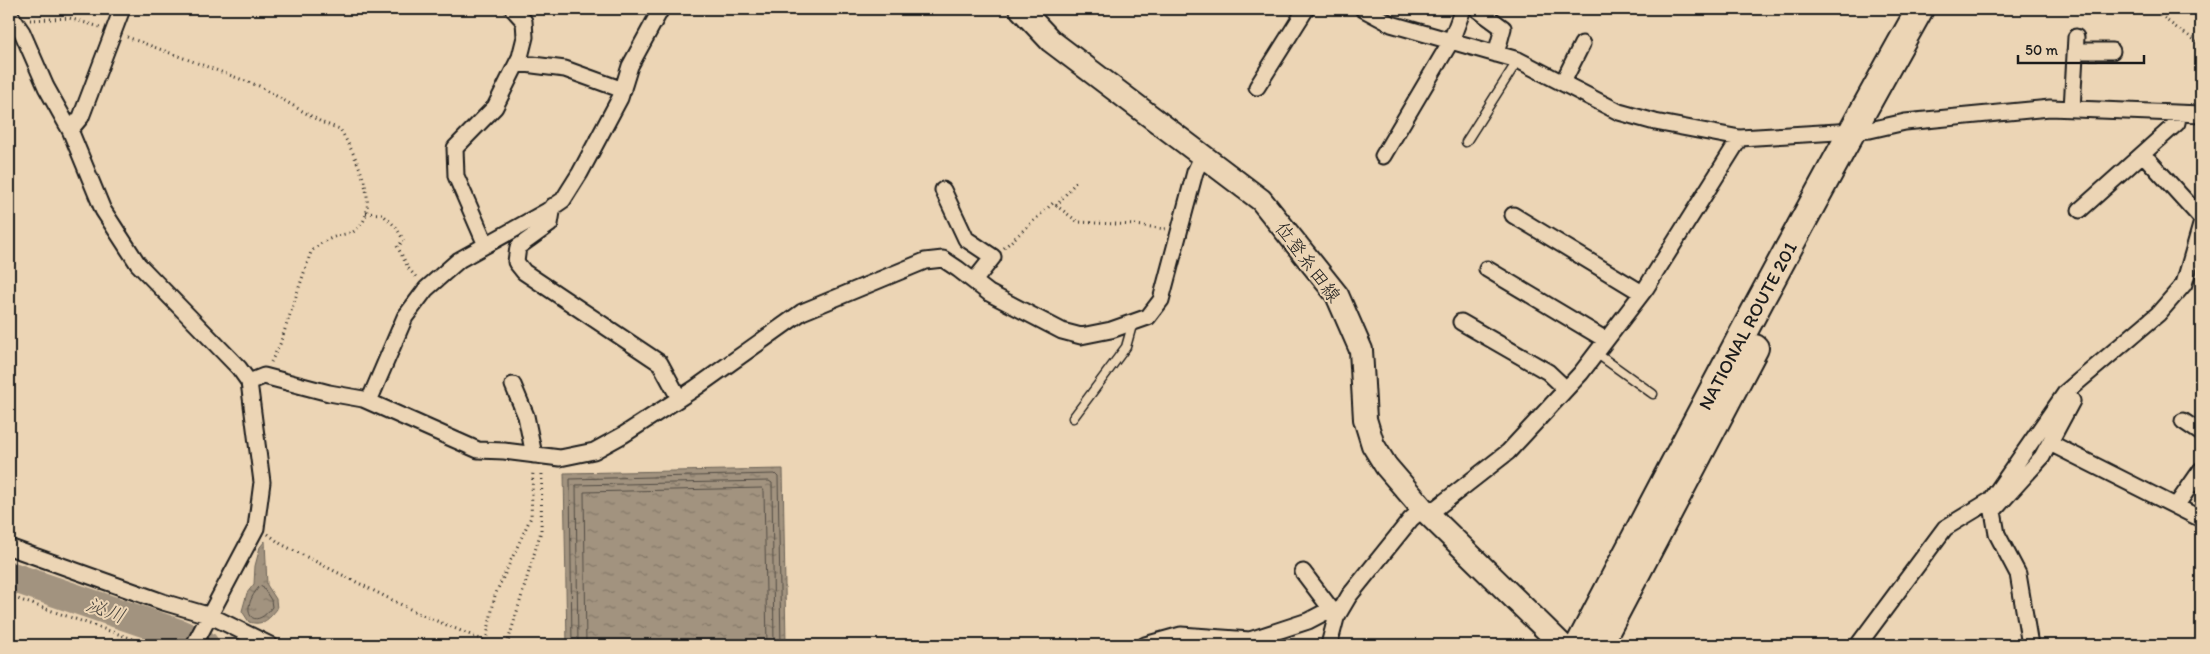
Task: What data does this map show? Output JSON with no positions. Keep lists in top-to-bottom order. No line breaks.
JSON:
{"streets":{"highway":["NATIONAL ROUTE 201"],"main road":["位登糸田線"]},"water":["泌川"],"scale_bar":"50 m"}
